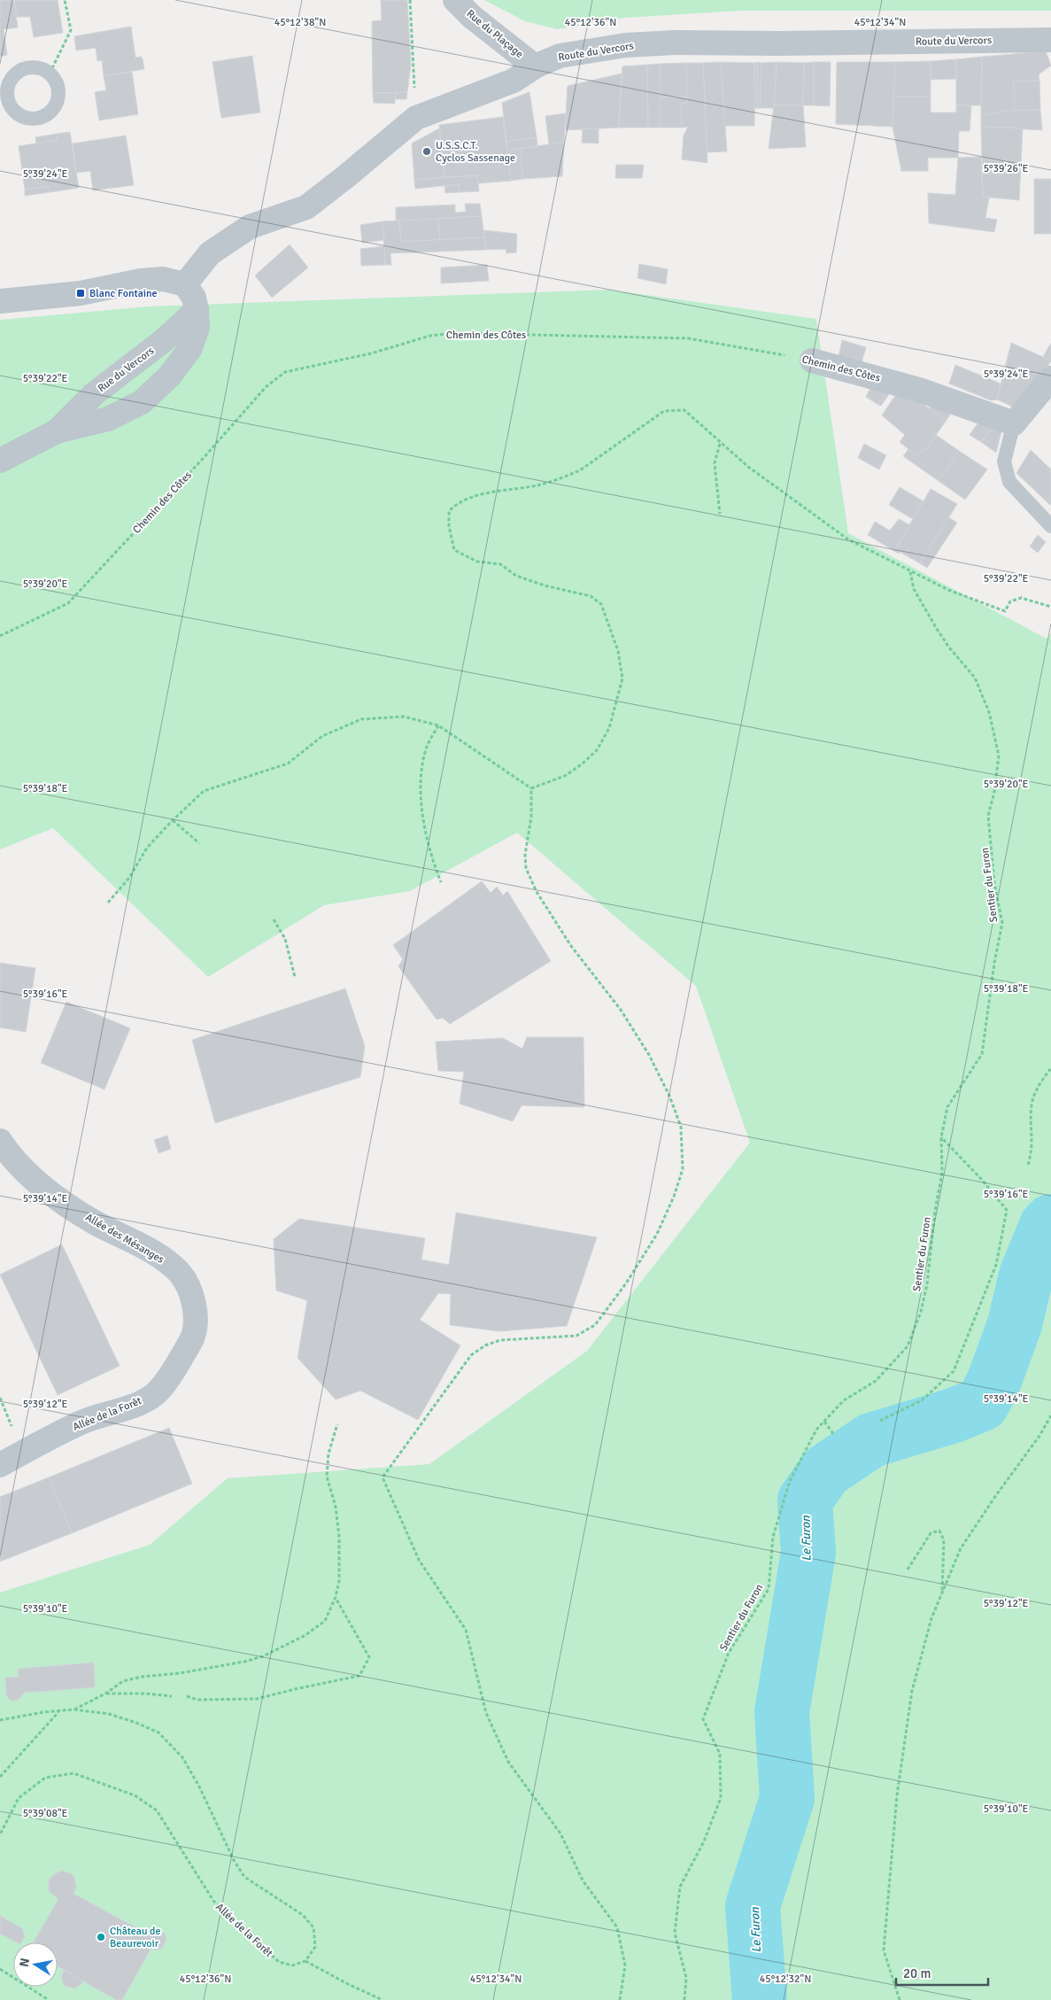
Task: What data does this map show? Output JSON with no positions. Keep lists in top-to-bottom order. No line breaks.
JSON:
{"streets":{"street":["Rue du Plaçage","Route du Vercors","Chemin des Côtes","Rue du Vercors","Allée des Mésanges","Allée de la Forêt"],"path":["Sentier du Furon"]},"crossings":[["Rue du Plaçage","Route du Vercors"],["Route du Vercors","Rue du Vercors"],["Allée des Mésanges","Allée de la Forêt"]],"water":["Le Furon"],"places":{"other":["U.S.S.C.T. Cyclos Sassenage","Château de Beaurevoir"],"transit":["Blanc Fontaine"]},"scale_bar":"20 m","north":"left","coordinates":["45°12'38\"N","45°12'36\"N","45°12'34\"N","5°39'26\"E","5°39'24\"E","5°39'22\"E","5°39'20\"E","5°39'18\"E","5°39'16\"E","5°39'14\"E","5°39'12\"E","5°39'10\"E","5°39'08\"E","45°12'32\"N"]}
